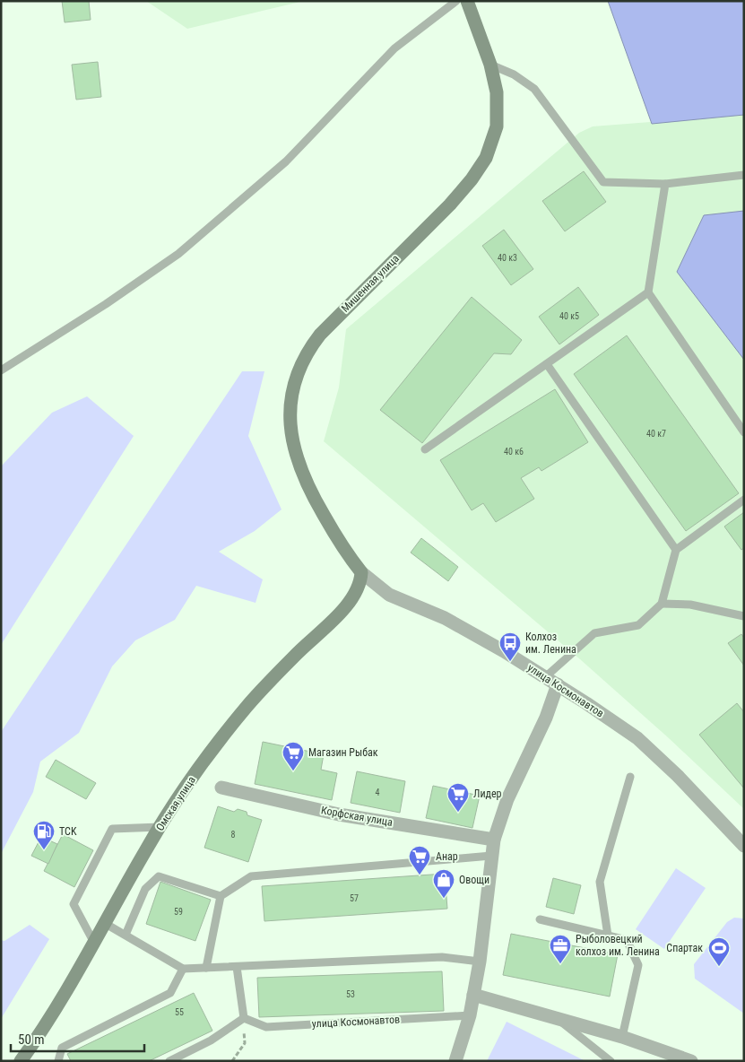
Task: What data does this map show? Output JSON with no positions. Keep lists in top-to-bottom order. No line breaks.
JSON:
{"streets":{"main road":["Мишенная улица","Омская улица"],"street":["улица Космонавтов","Корфская улица"]},"crossings":[["Мишенная улица","улица Космонавтов"],["Мишенная улица","Омская улица"],["улица Космонавтов","Омская улица"]],"places":{"bus stop":["Колхоз им. Ленина"],"supermarket":["Магазин Рыбак","Лидер","Анар"],"fuel station":["TCK"],"shop":["Овощи"],"office":["Рыболовецкий колхоз им. Ленина"],"sports":["Спартак"]},"house_numbers":["40 к3","40 к5","40 к7","40 к6","4","8","57","59","53","55"],"scale_bar":"50 m"}
